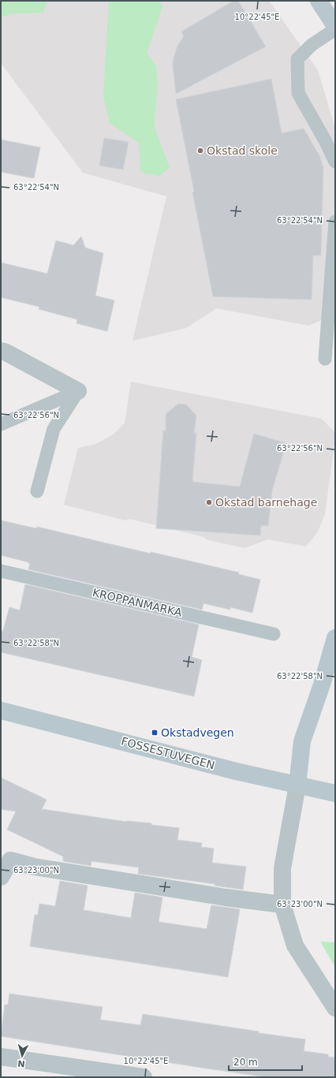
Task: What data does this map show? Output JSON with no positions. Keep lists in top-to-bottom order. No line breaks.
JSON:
{"streets":{"street":["FOSSESTUVEGEN"],"lane":["KROPPANMARKA"]},"places":{"other":["Okstad skole","Okstad barnehage"],"transit":["Okstadvegen"]},"scale_bar":"20 m","north":"bottom","coordinates":["10°22'45\"E","63°22'54\"N","63°22'56\"N","63°22'58\"N","63°23'00\"N"]}
